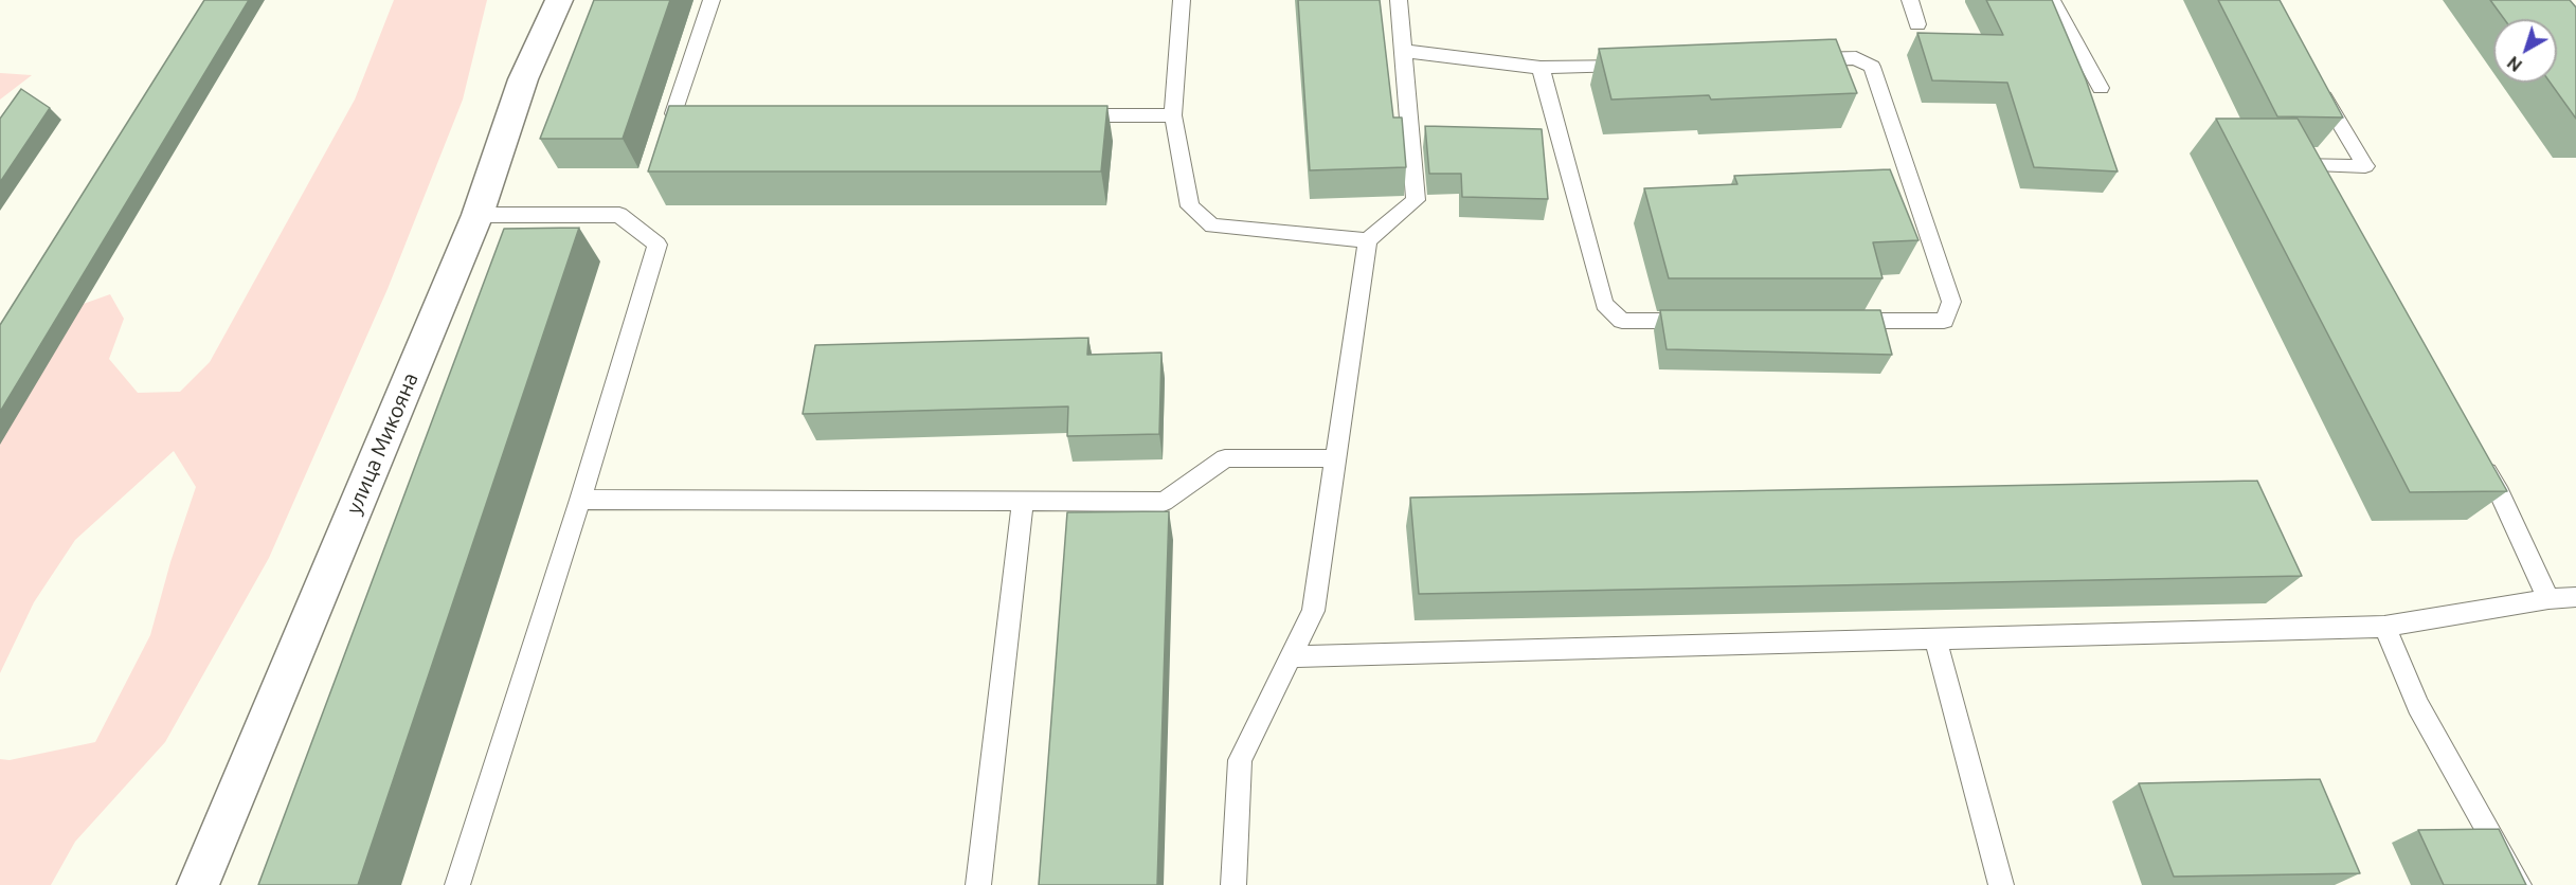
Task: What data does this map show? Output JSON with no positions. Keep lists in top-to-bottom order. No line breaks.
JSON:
{"streets":{"street":["улица Микояна"]},"north":"bottom left"}
